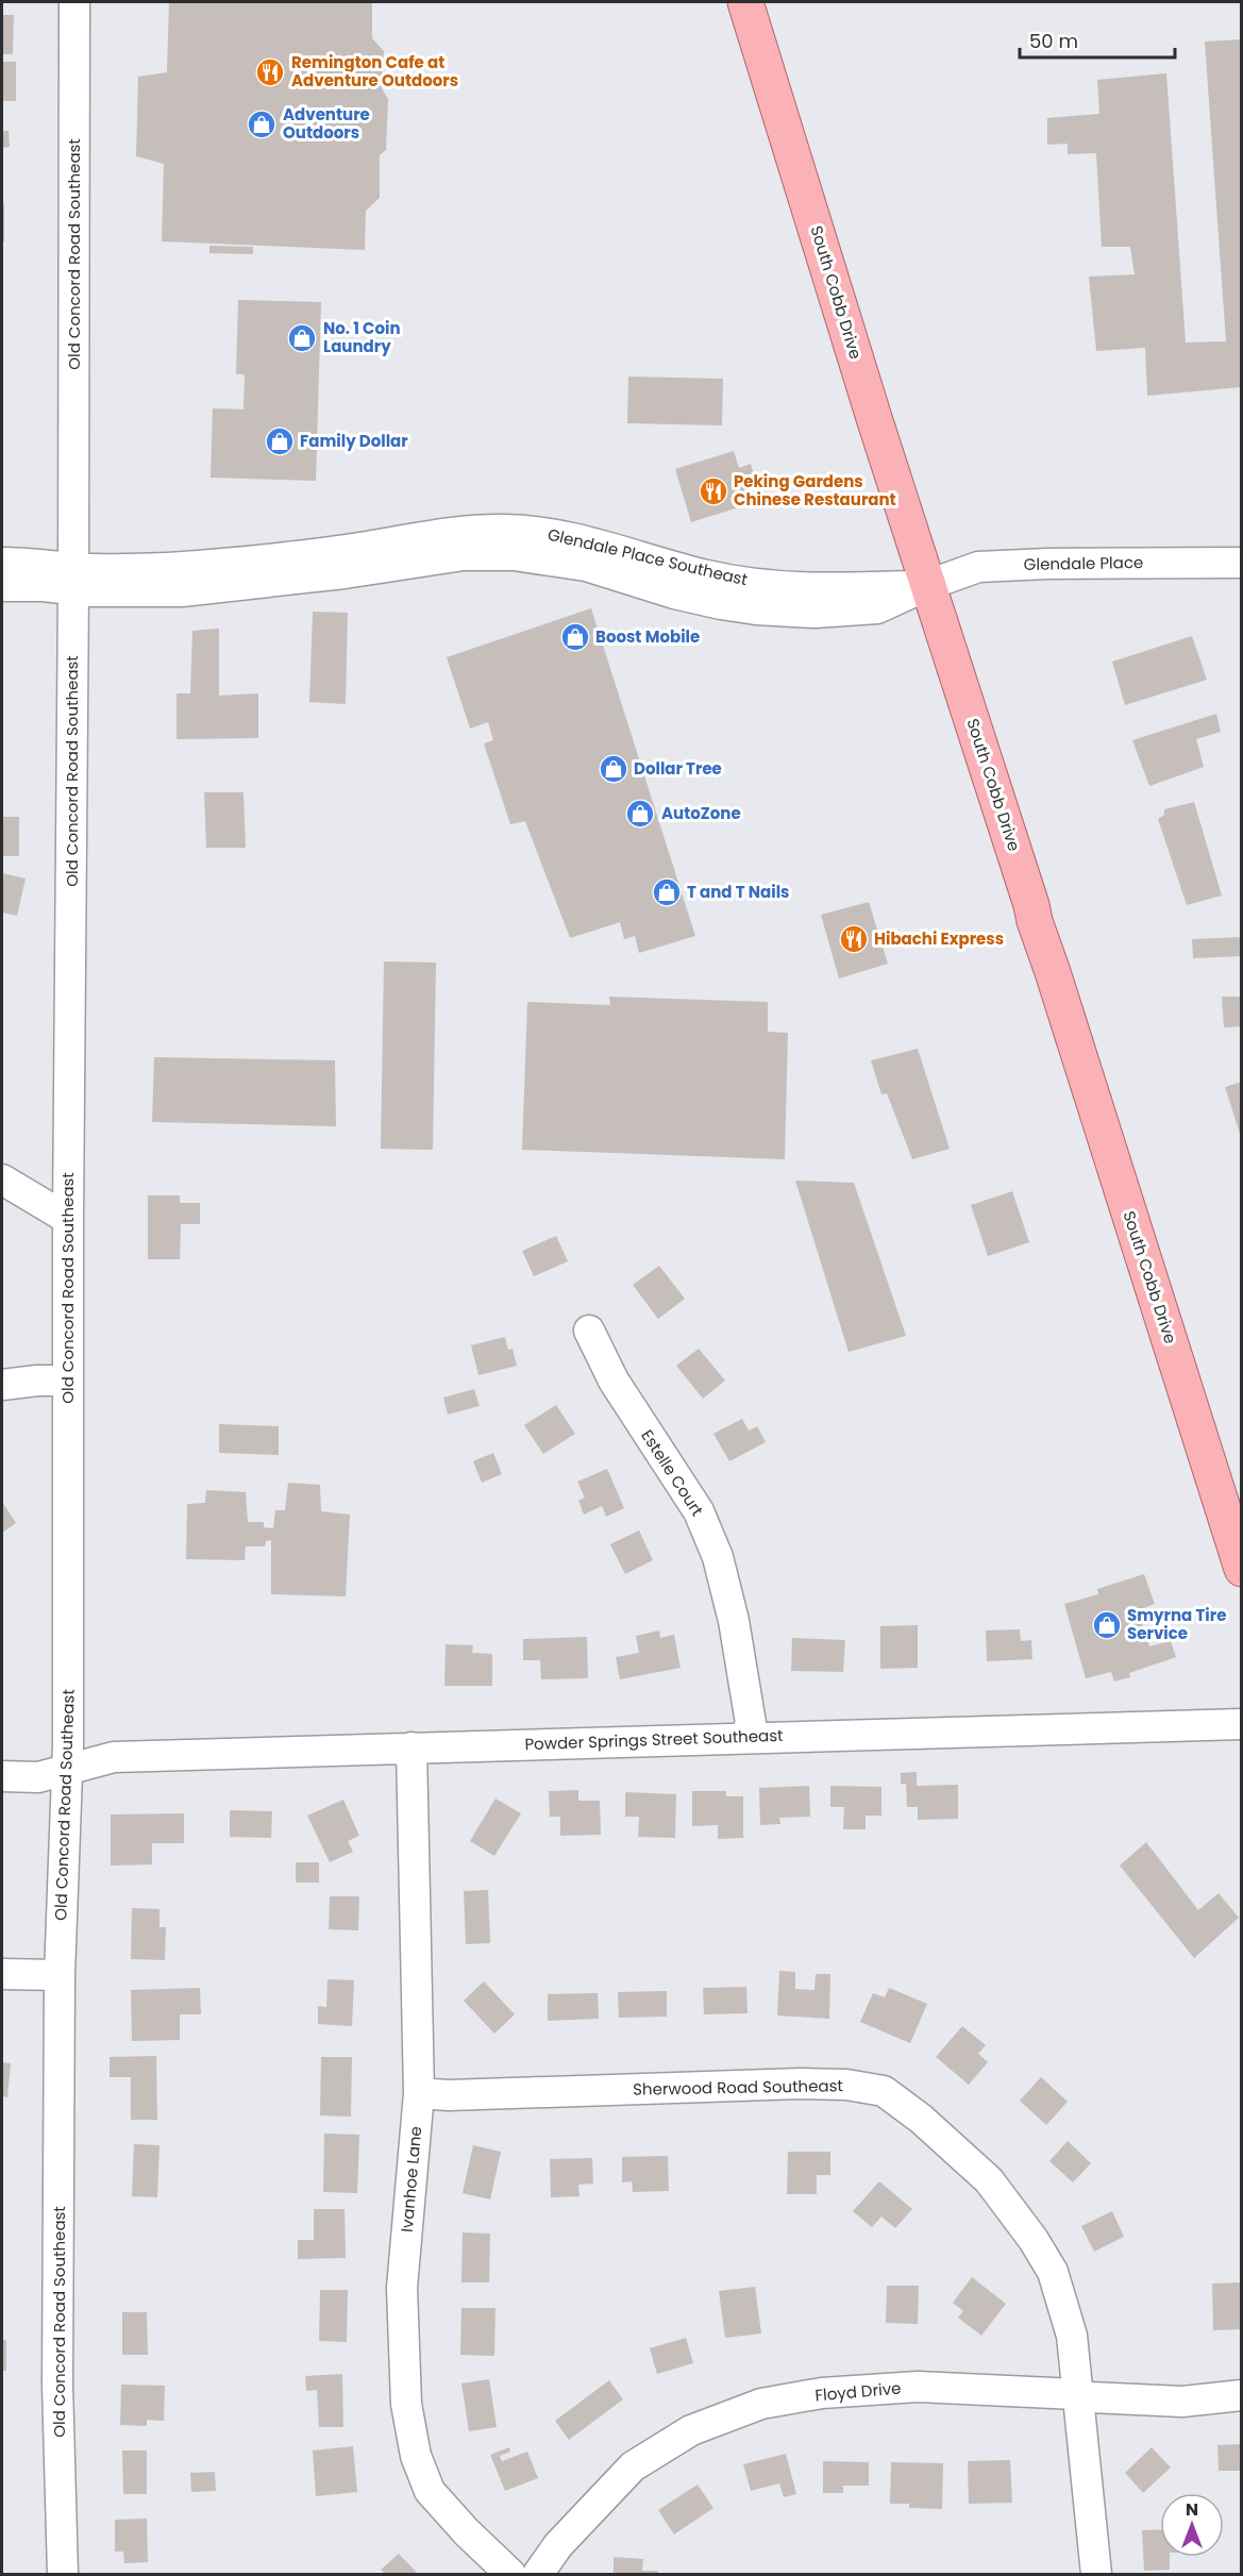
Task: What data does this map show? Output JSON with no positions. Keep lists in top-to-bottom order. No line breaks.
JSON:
{"streets":{"main road":["South Cobb Drive"],"street":["Old Concord Road Southeast","Glendale Place Southeast","Glendale Place","Estelle Court","Powder Springs Street Southeast","Sherwood Road Southeast","Ivanhoe Lane","Floyd Drive"]},"crossings":[["Old Concord Road Southeast","Glendale Place Southeast"],["Old Concord Road Southeast","Powder Springs Street Southeast"],["South Cobb Drive","Glendale Place Southeast"],["South Cobb Drive","Glendale Place"],["Glendale Place Southeast","Glendale Place"],["Estelle Court","Powder Springs Street Southeast"],["Powder Springs Street Southeast","Ivanhoe Lane"],["Sherwood Road Southeast","Ivanhoe Lane"],["Sherwood Road Southeast","Floyd Drive"]],"places":{"restaurant":["Remington Cafe at Adventure Outdoors","Peking Gardens Chinese Restaurant","Hibachi Express"],"shop":["Adventure Outdoors","No. 1 Coin Laundry","Family Dollar","Boost Mobile","Dollar Tree","AutoZone","T and T Nails","Smyrna Tire Service"]},"scale_bar":"50 m","north":"top"}
